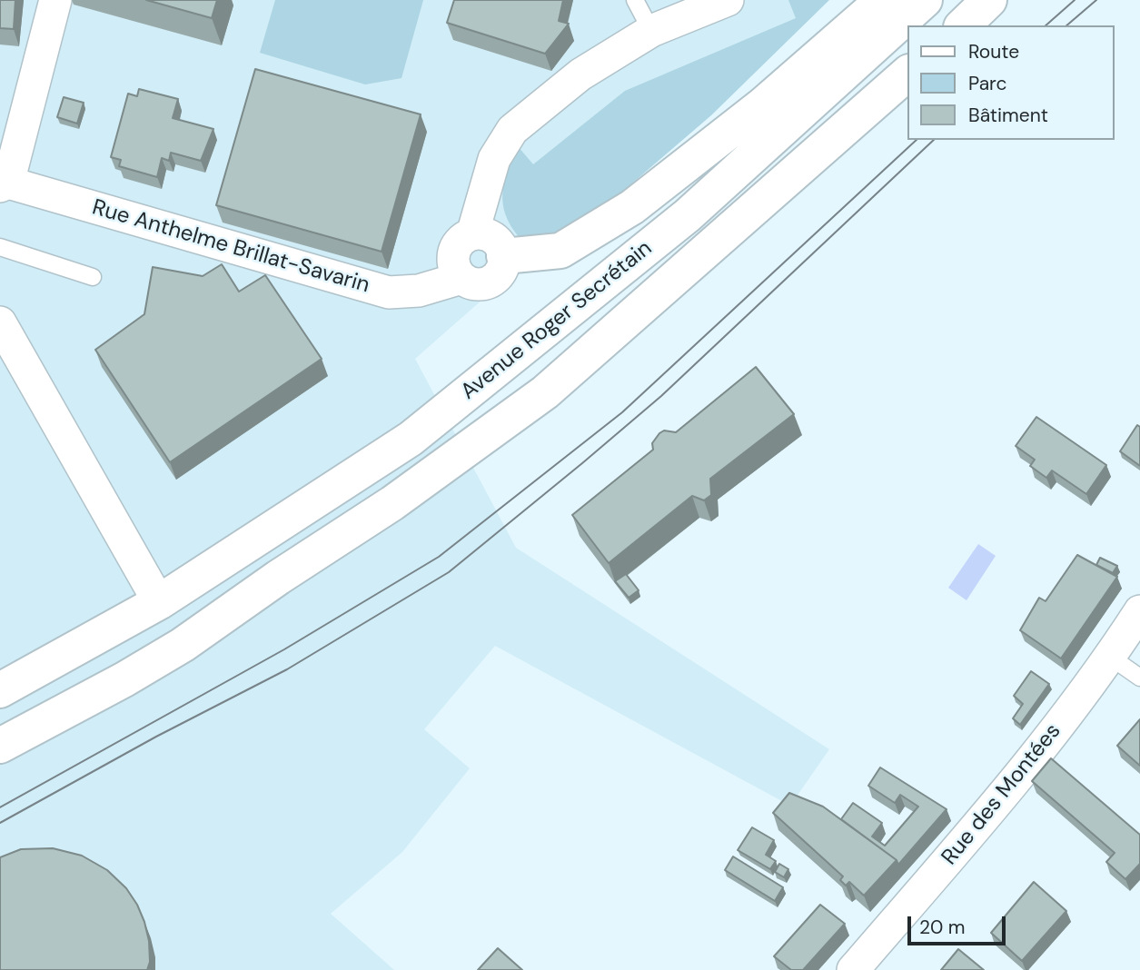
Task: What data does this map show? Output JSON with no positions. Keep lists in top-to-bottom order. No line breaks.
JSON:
{"streets":{"main road":["Avenue Roger Secrétain"],"street":["Rue Anthelme Brillat-Savarin","Rue des Montées"]},"legend":["Route","Parc","Bâtiment"],"scale_bar":"20 m"}
